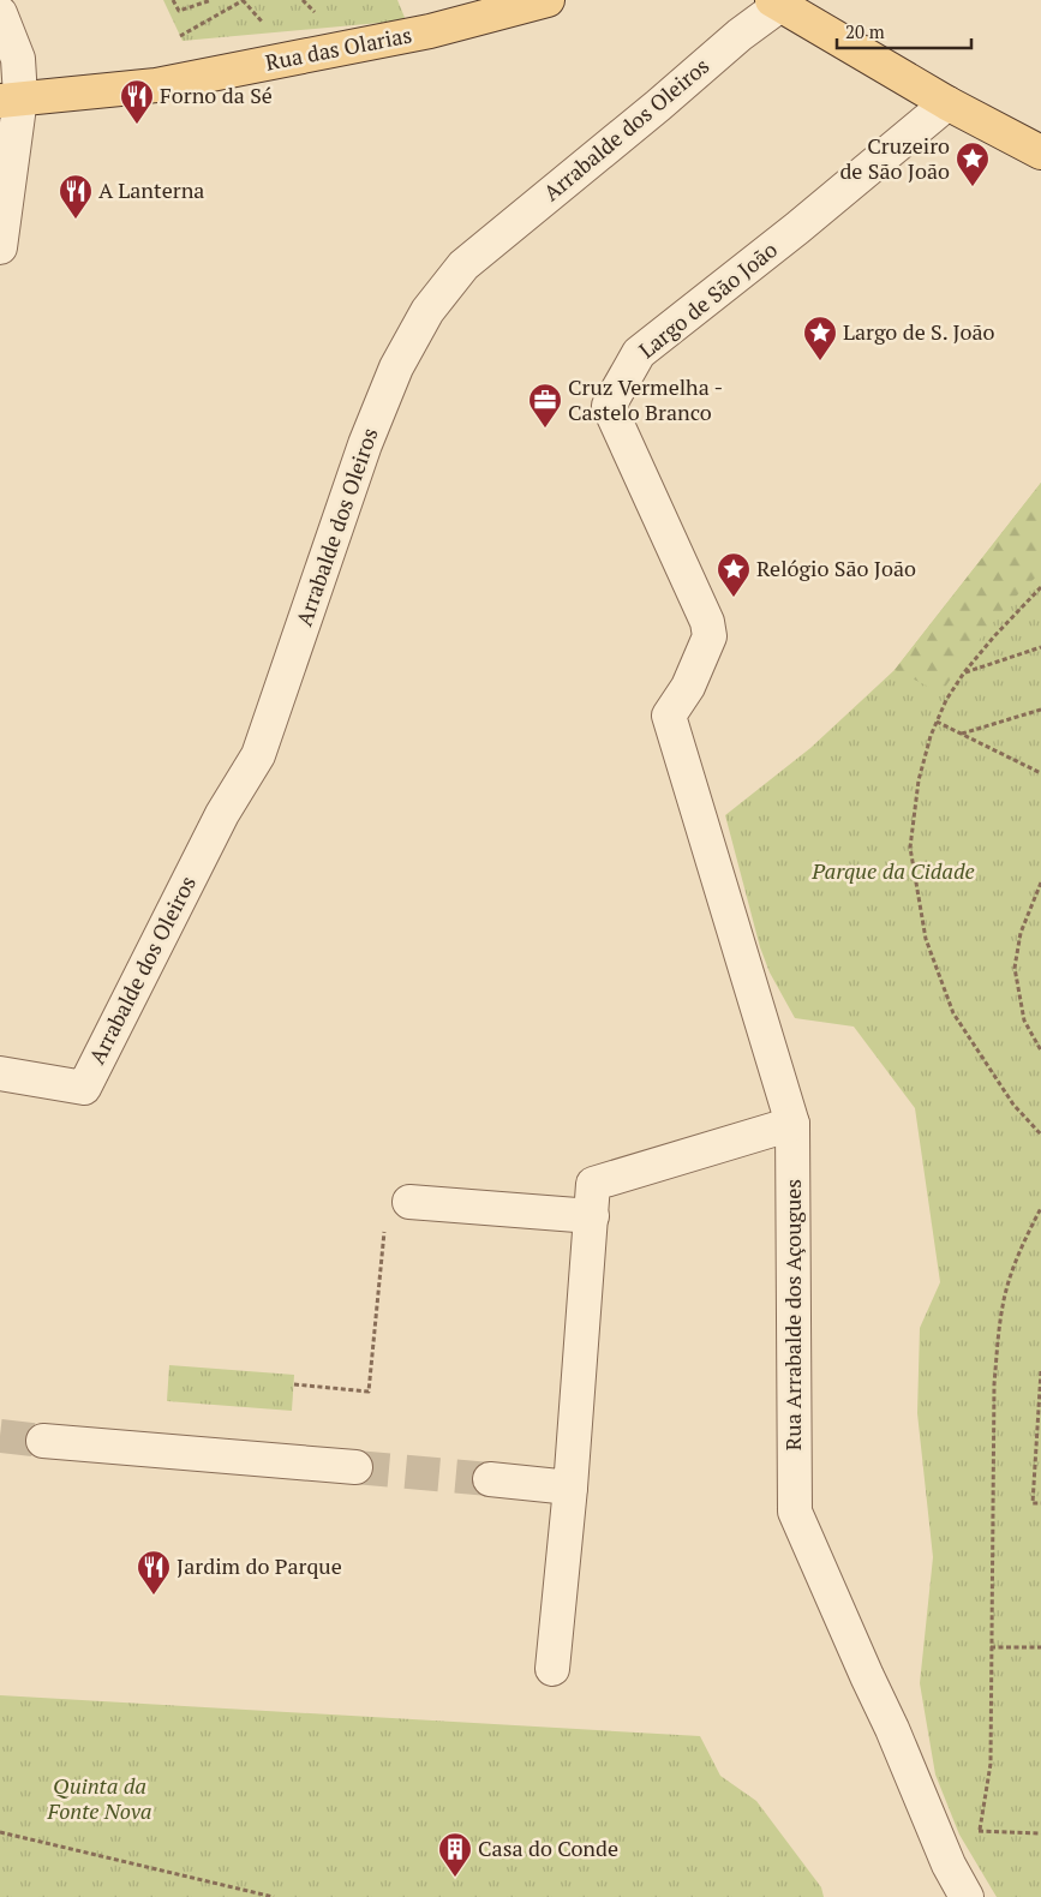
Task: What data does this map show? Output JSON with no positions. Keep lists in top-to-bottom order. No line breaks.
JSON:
{"streets":{"main road":["Rua das Olarias"],"street":["Arrabalde dos Oleiros","Largo de São João","Rua Arrabalde dos Açougues"]},"crossings":[["Largo de São João","Rua Arrabalde dos Açougues"]],"parks":["Parque da Cidade","Quinta da Fonte Nova"],"places":{"restaurant":["Forno da Sé","A Lanterna","Jardim do Parque"],"place":["Cruzeiro de São João","Largo de S. João","Relógio São João"],"office":["Cruz Vermelha - Castelo Branco"],"building":["Casa do Conde"]},"scale_bar":"20 m"}
